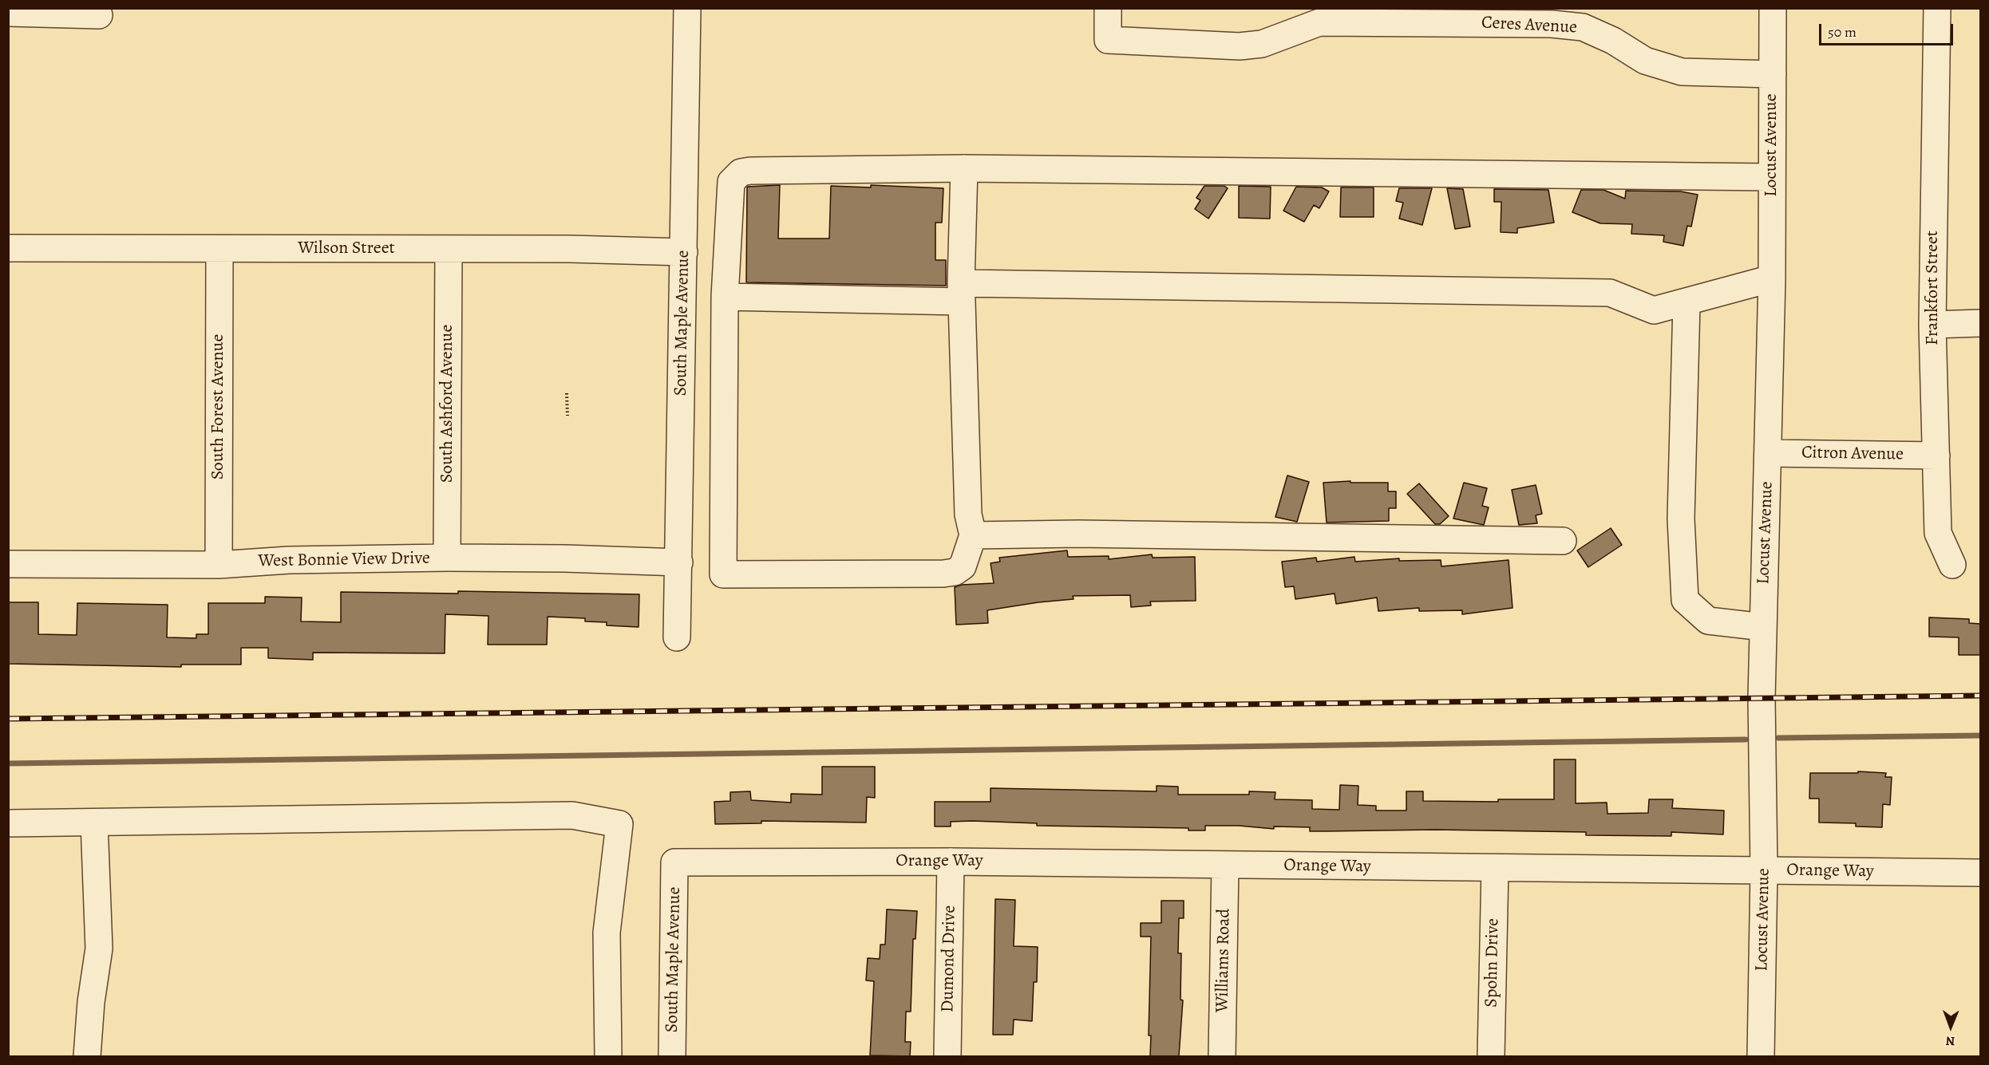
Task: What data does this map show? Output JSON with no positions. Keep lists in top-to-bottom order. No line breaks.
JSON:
{"streets":{"street":["Ceres Avenue","Locust Avenue","Wilson Street","Frankfort Street","South Maple Avenue","South Ashford Avenue","South Forest Avenue","Citron Avenue","West Bonnie View Drive","Orange Way","Dumond Drive","Williams Road","Spohn Drive"]},"crossings":[["Ceres Avenue","Locust Avenue"],["Locust Avenue","Citron Avenue"],["Locust Avenue","Orange Way"],["Wilson Street","South Maple Avenue"],["Wilson Street","South Ashford Avenue"],["Wilson Street","South Forest Avenue"],["Frankfort Street","Citron Avenue"],["South Maple Avenue","West Bonnie View Drive"],["South Maple Avenue","Orange Way"],["South Ashford Avenue","West Bonnie View Drive"],["South Forest Avenue","West Bonnie View Drive"],["Orange Way","Dumond Drive"],["Orange Way","Williams Road"],["Orange Way","Spohn Drive"]],"scale_bar":"50 m","north":"bottom"}
